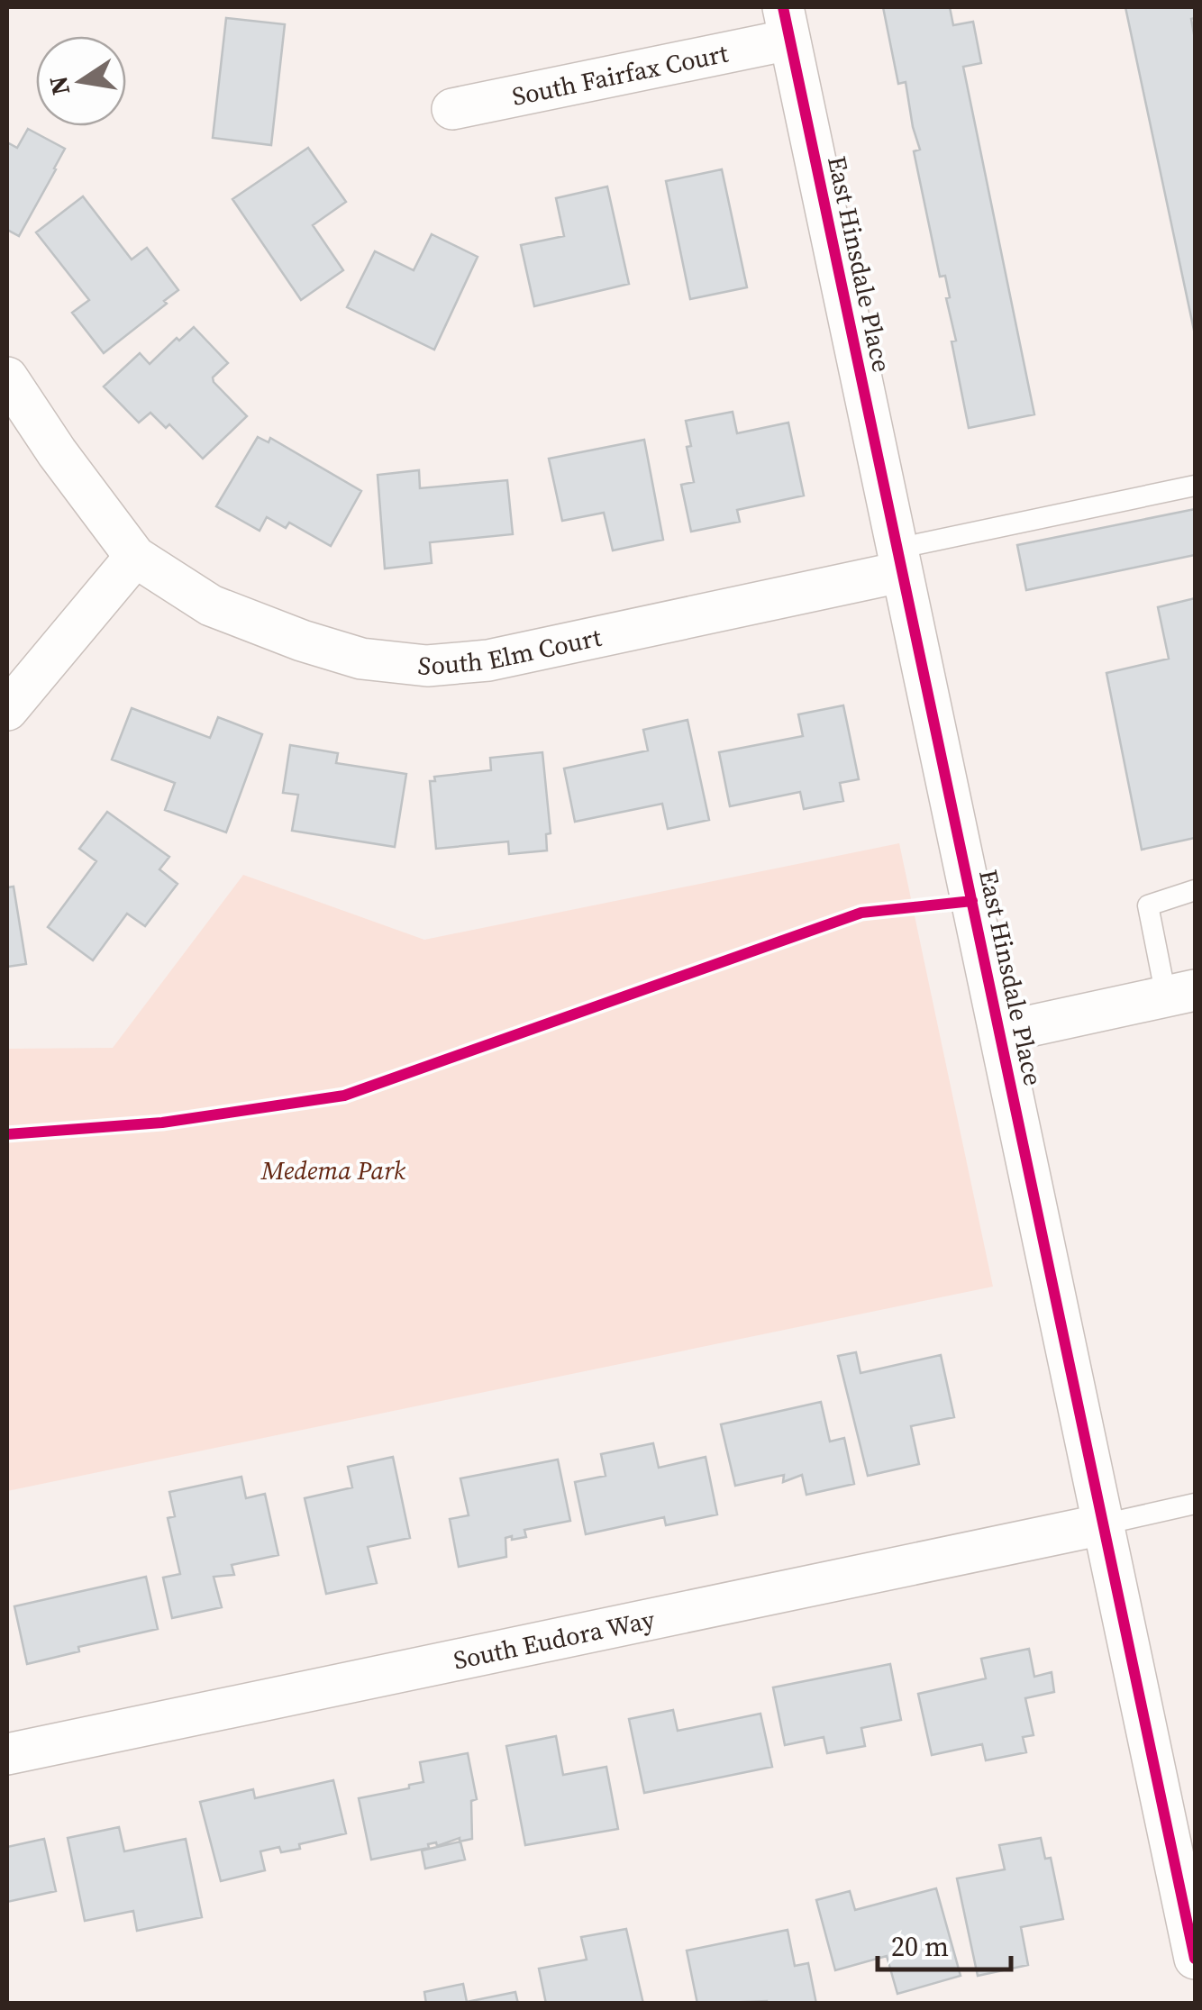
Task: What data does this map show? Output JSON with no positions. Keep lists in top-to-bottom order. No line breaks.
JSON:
{"streets":{"street":["South Fairfax Court","East Hinsdale Place","South Elm Court","South Eudora Way"]},"crossings":[["South Fairfax Court","East Hinsdale Place"],["East Hinsdale Place","South Elm Court"],["East Hinsdale Place","South Eudora Way"]],"parks":["Medema Park"],"scale_bar":"20 m","north":"left"}
